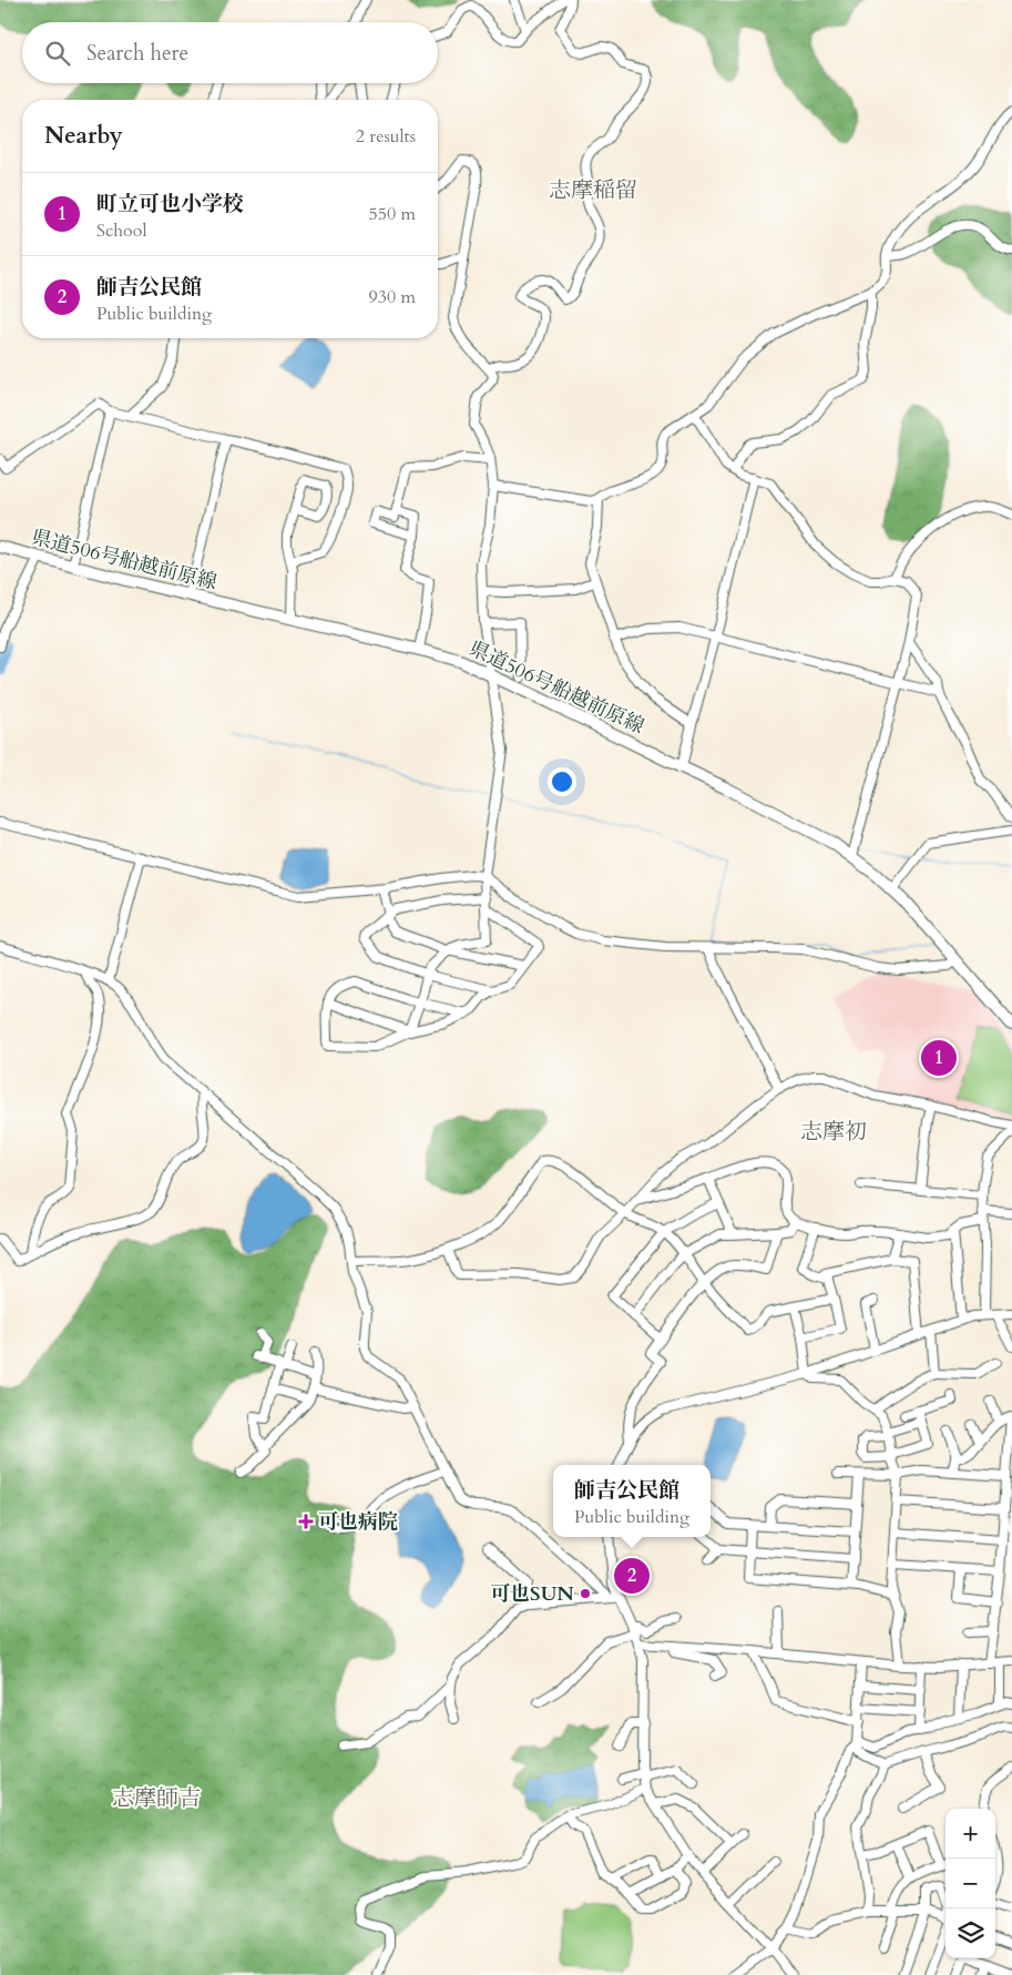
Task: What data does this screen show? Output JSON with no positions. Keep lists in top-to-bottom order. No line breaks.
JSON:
{"streets":{"main road":["県道506号船越前原線"]},"districts":["志摩稲留","志摩初","志摩師吉"],"places":{"health":["可也病院"],"other":["可也SUN"]},"page":{"search":"Search here","heading":["Nearby","2 results"],"list":[{"mark":"1","name":"町立可也小学校","note":"School","value":"550 m"},{"mark":"2","name":"師吉公民館","note":"Public building","value":"930 m"}],"pins":["1","2"],"popup":["師吉公民館","Public building"],"map_buttons":["+","−"]}}
